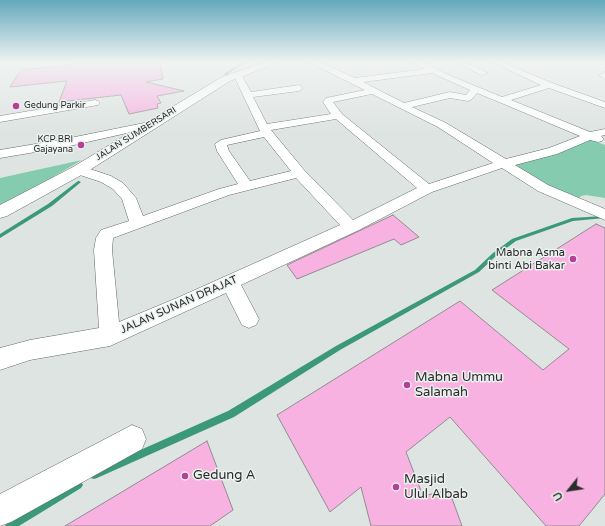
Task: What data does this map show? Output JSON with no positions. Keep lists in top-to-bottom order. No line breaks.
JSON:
{"streets":{"main road":["JALAN SUMBERSARI"],"street":["JALAN SUNAN DRAJAT"]},"places":["Gedung Parkir","KCP BRI Gajayana","Mabna Asma binti Abi Bakar","Mabna Ummu Salamah","Gedung A","Masjid Ulul Albab"],"north":"bottom left"}
